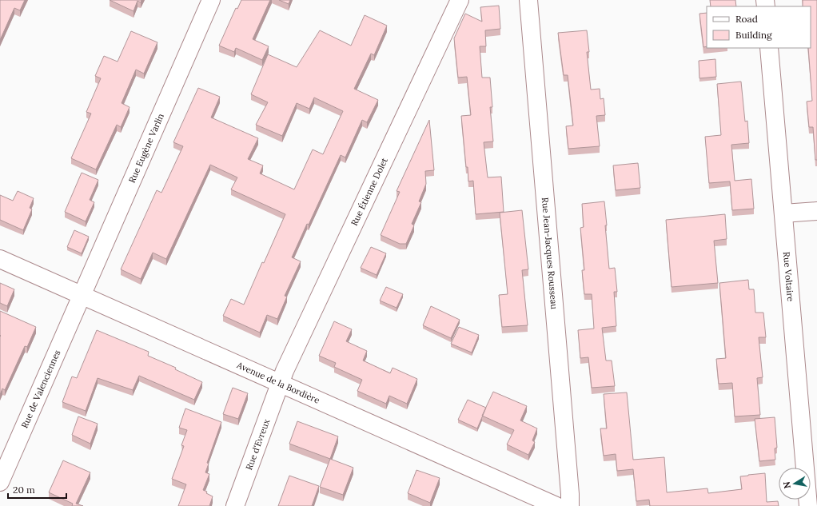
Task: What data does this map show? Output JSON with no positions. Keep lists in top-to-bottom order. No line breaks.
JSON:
{"streets":{"street":["Rue Eugène Varlin","Rue Étienne Dolet","Rue Jean-Jacques Rousseau","Rue Voltaire","Avenue de la Bordière","Rue de Valenciennes","Rue d'Evreux"]},"crossings":[["Rue Eugène Varlin","Avenue de la Bordière"],["Rue Eugène Varlin","Rue de Valenciennes"],["Rue Étienne Dolet","Avenue de la Bordière"],["Rue Étienne Dolet","Rue d'Evreux"],["Avenue de la Bordière","Rue de Valenciennes"],["Avenue de la Bordière","Rue d'Evreux"]],"legend":["Road","Building"],"scale_bar":"20 m","north":"left"}
